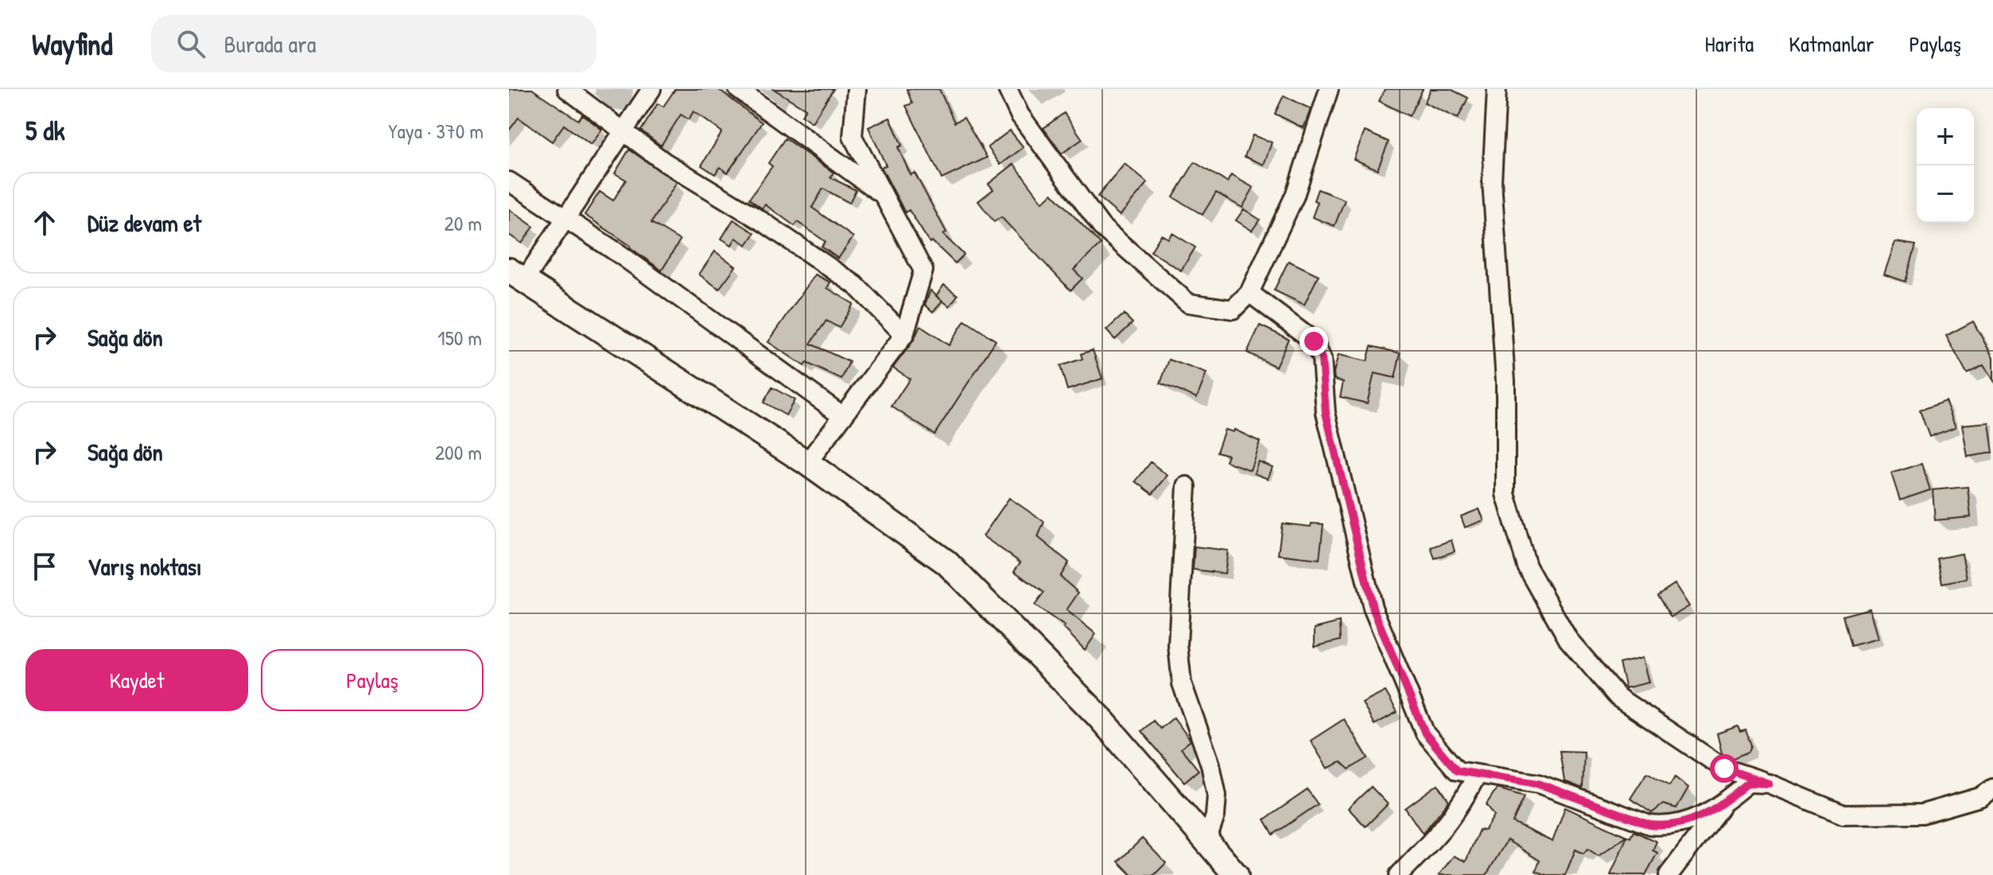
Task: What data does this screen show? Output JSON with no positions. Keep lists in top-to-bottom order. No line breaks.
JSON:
{"page":{"header":"Wayfind","search":"Burada ara","nav":["Harita","Katmanlar","Paylaş"],"heading":["5 dk","Yaya · 370 m"],"map_buttons":["+","−"],"list":[["Düz devam et","20 m"],["Sağa dön","150 m"],["Sağa dön","200 m"],"Varış noktası"],"buttons":["Kaydet","Paylaş"]}}
